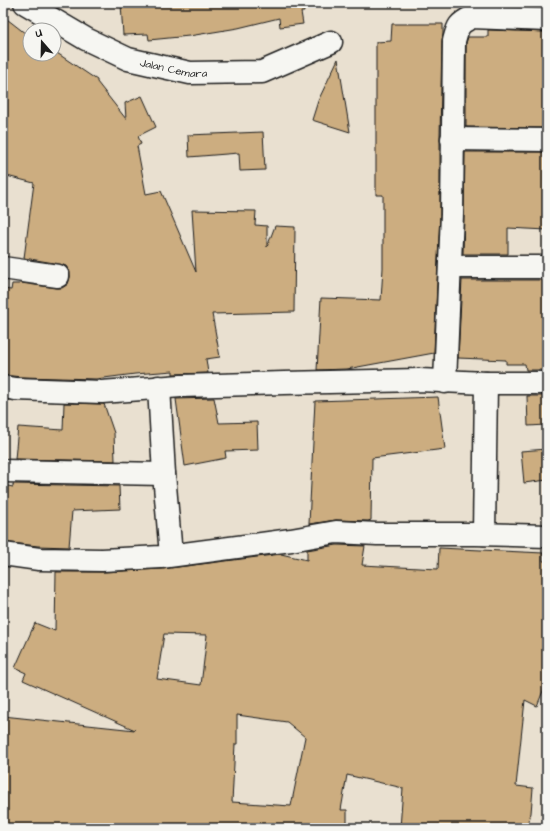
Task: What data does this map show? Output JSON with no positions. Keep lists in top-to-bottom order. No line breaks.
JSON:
{"streets":{"street":["Jalan Cemara"]},"north":"top"}
